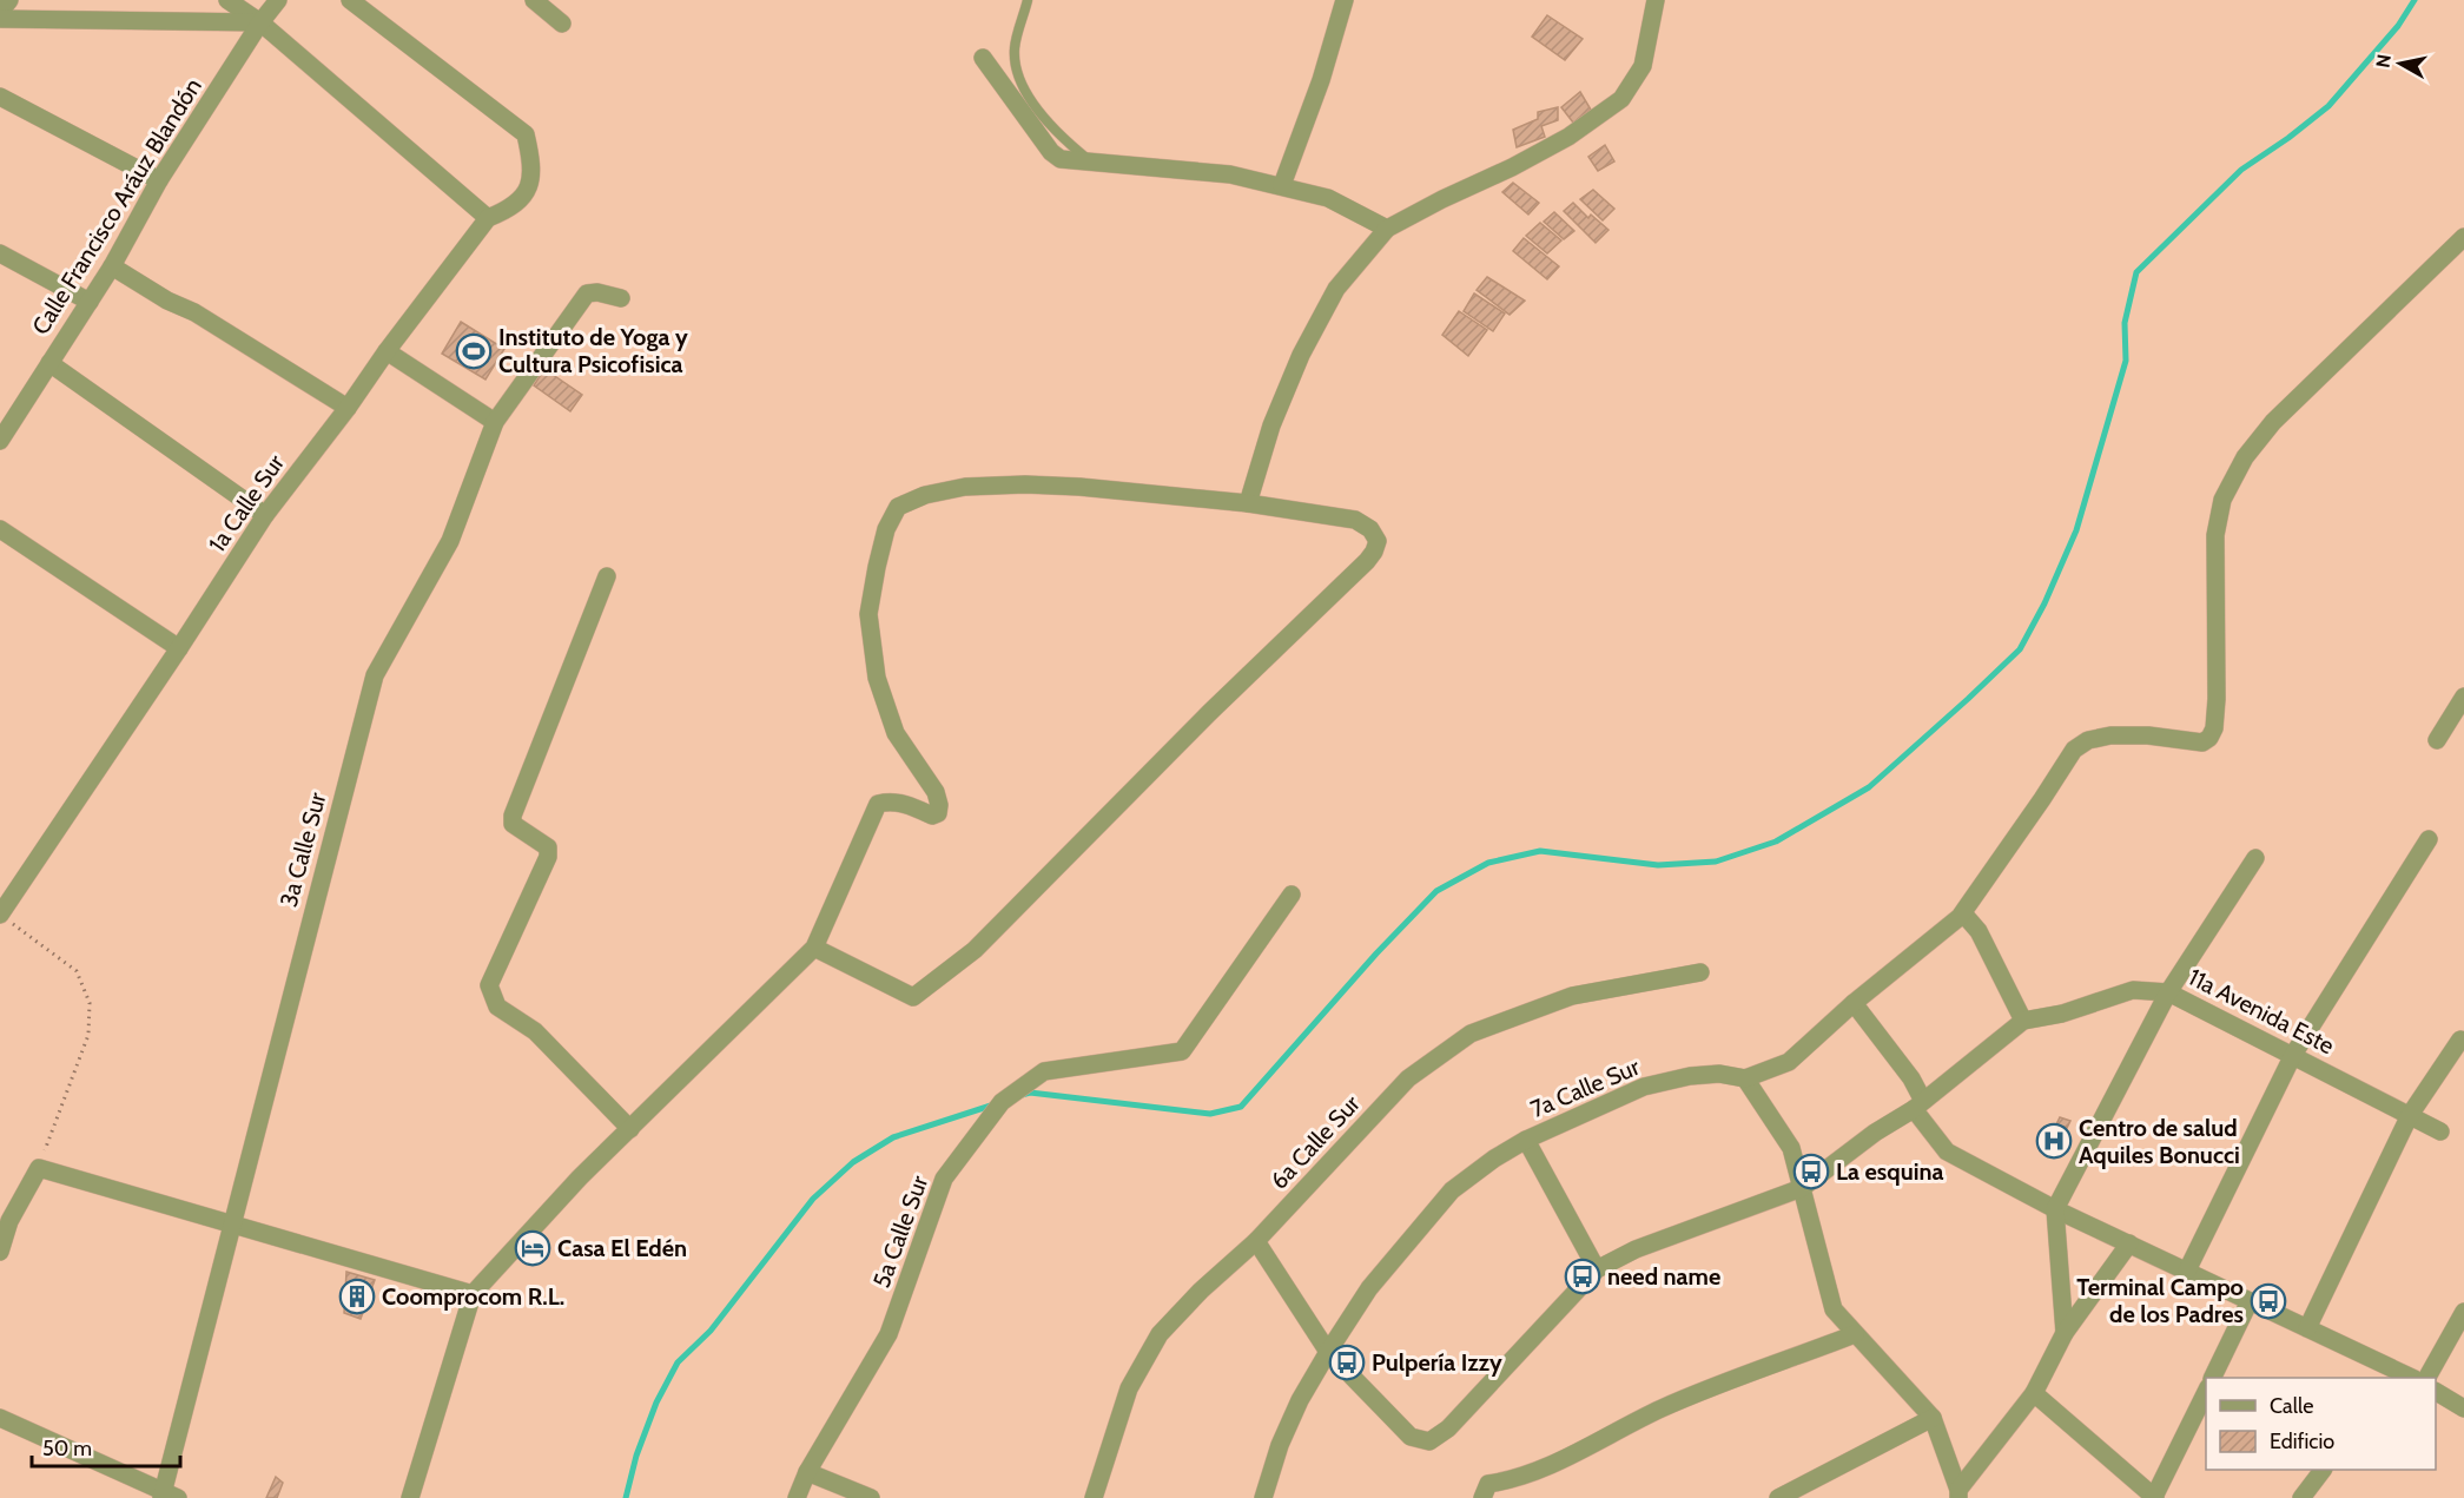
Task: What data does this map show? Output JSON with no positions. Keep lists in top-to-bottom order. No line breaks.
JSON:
{"streets":{"street":["Calle Francisco Aráuz Blandón","1a Calle Sur","3a Calle Sur","11a Avenida Este","7a Calle Sur","6a Calle Sur","5a Calle Sur"]},"places":{"sports":["Instituto de Yoga y Cultura Psicofisica"],"hospital":["Centro de salud Aquiles Bonucci"],"bus stop":["La esquina","need name","Terminal Campo de los Padres","Pulpería Izzy"],"hotel":["Casa El Edén"],"building":["Coomprocom R.L."]},"legend":["Calle","Edificio"],"scale_bar":"50 m","north":"left"}
